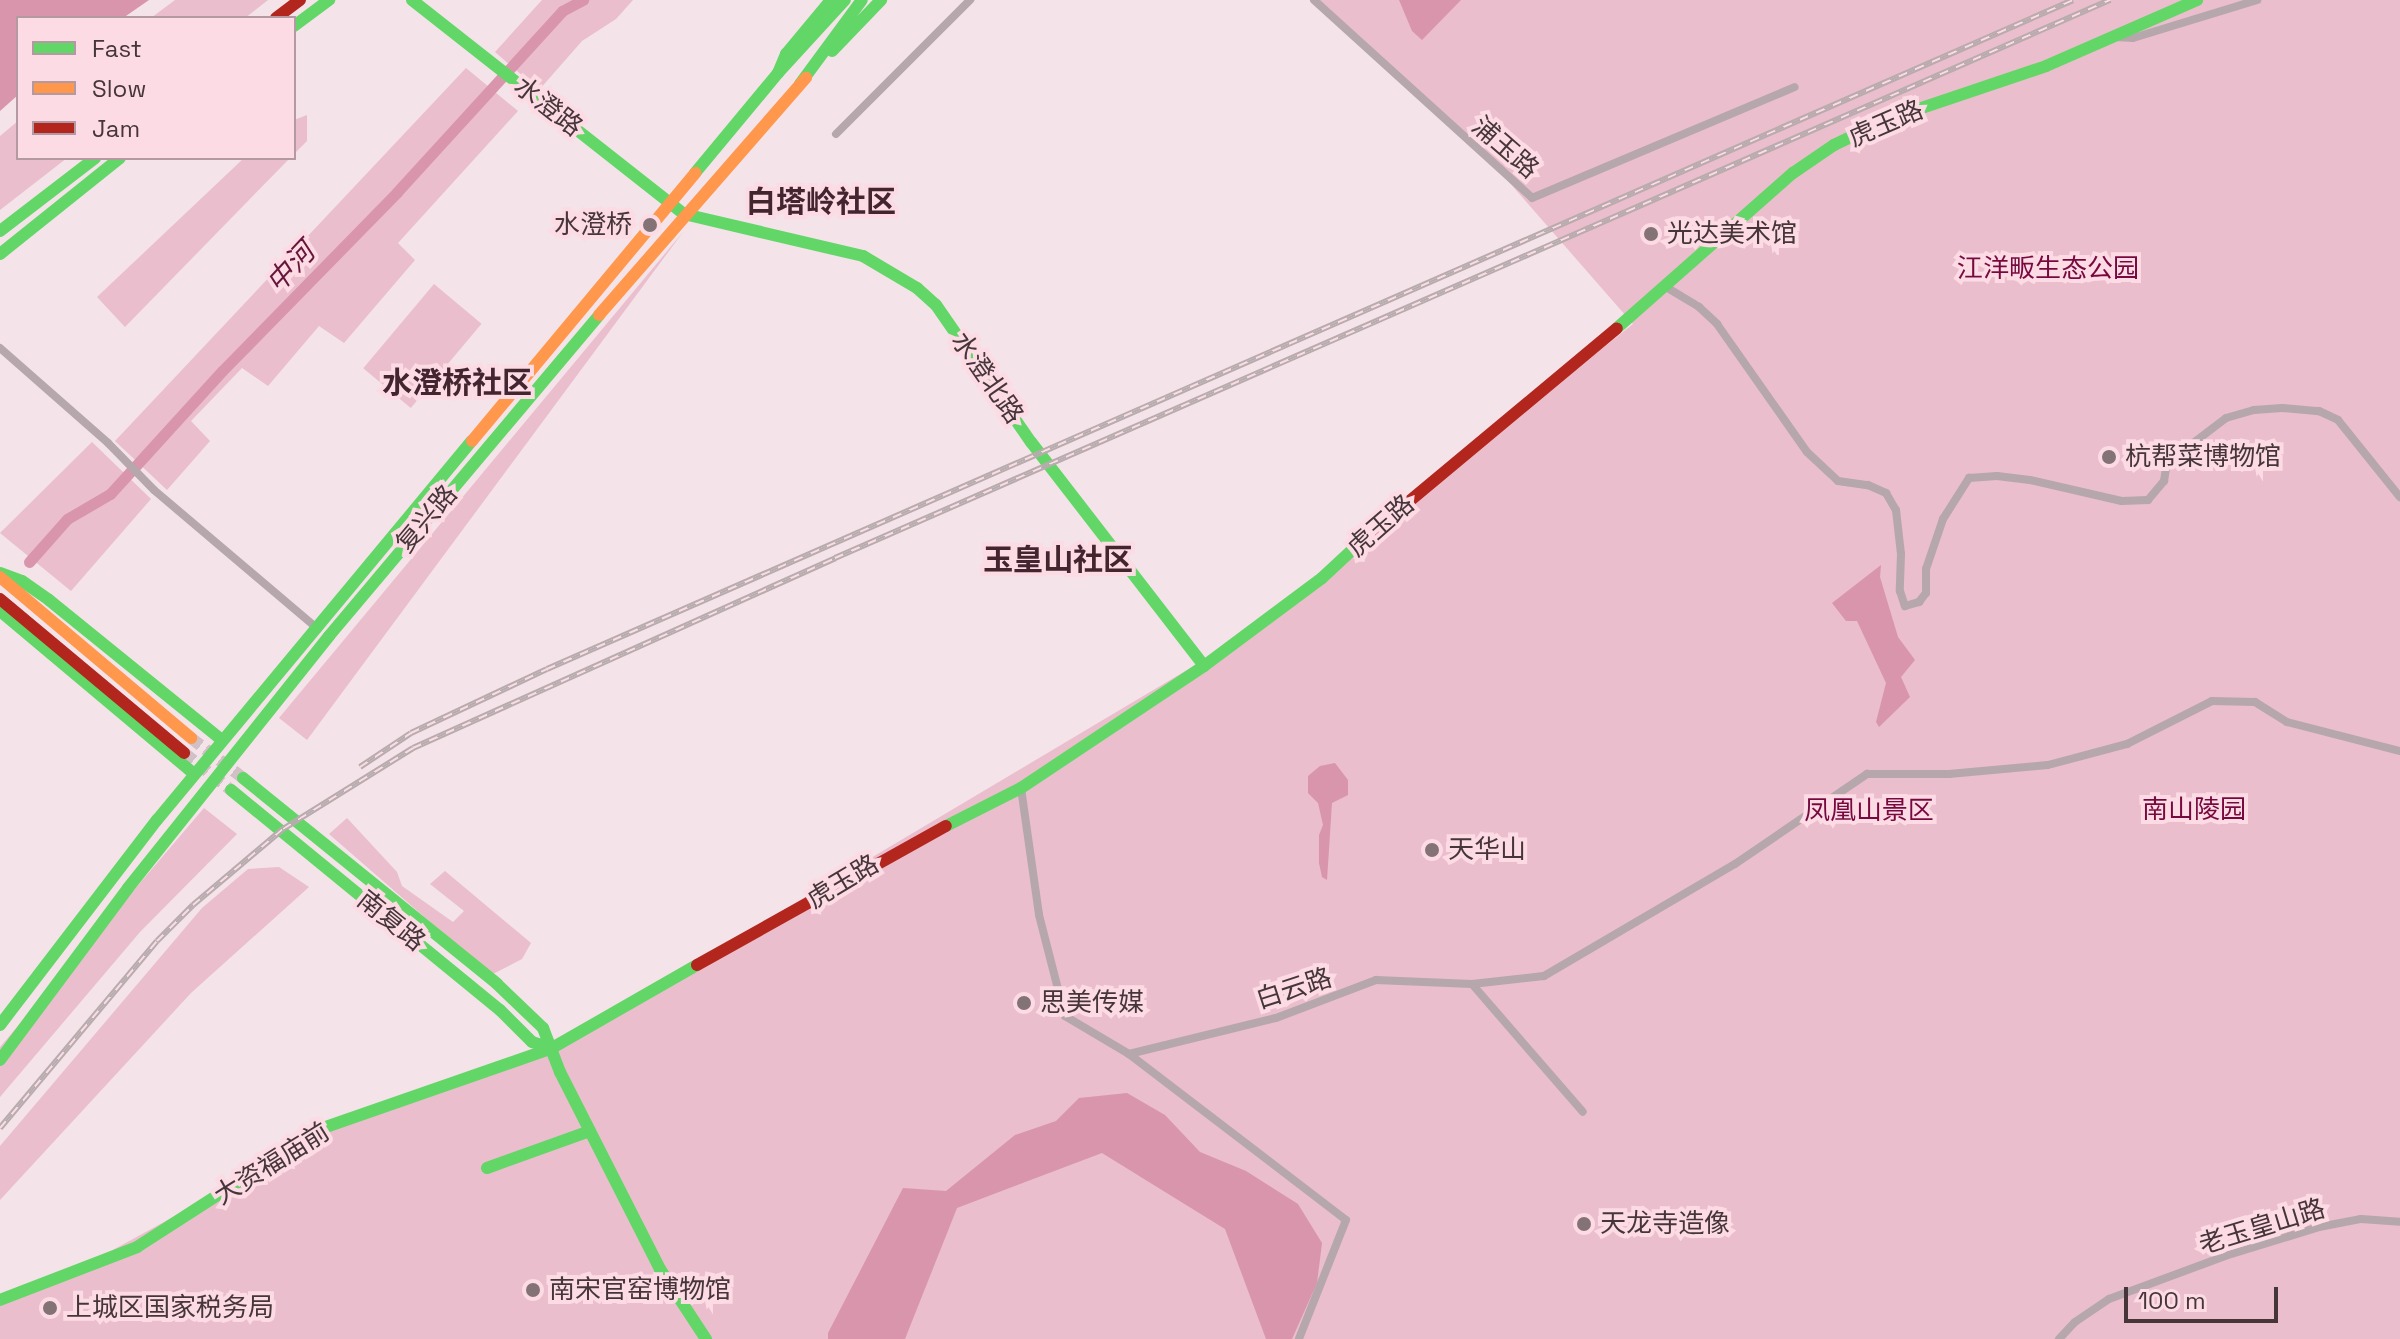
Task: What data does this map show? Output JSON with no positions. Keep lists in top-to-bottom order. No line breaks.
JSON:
{"streets":{"main road":["水澄路","虎玉路","水澄北路","复兴路","南复路","大资福庙前"],"street":["浦玉路","白云路","老玉皇山路"]},"crossings":[["水澄路","水澄北路"],["水澄路","复兴路"],["虎玉路","水澄北路"],["虎玉路","南复路"],["虎玉路","大资福庙前"],["水澄北路","复兴路"],["南复路","大资福庙前"]],"districts":["白塔岭社区","水澄桥社区","玉皇山社区"],"water":["中河"],"parks":["江洋畈生态公园","南山陵园","凤凰山景区"],"places":["水澄桥","光达美术馆","杭帮菜博物馆","天华山","思美传媒","天龙寺造像","南宋官窑博物馆","上城区国家税务局"],"legend":["Fast","Slow","Jam"],"scale_bar":"100 m"}
